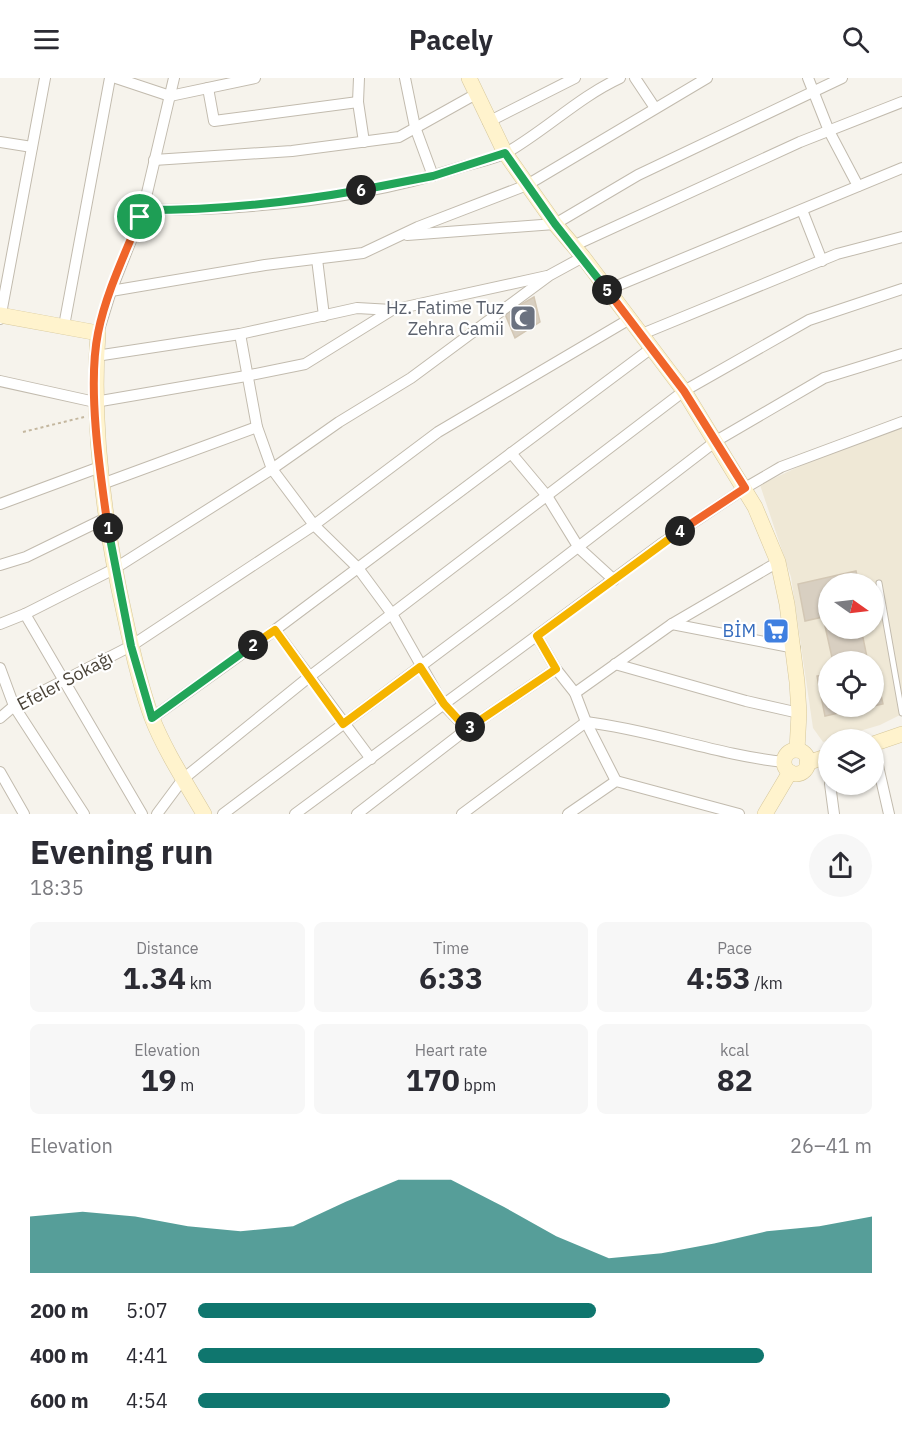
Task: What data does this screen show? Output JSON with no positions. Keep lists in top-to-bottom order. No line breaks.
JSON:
{"streets":{"street":["Efeler Sokağı"]},"places":{"mosque":["Hz. Fatime Tuz Zehra Camii"],"supermarket":["BİM"]},"north":"right","page":{"header":"Pacely","pins":["6","5","1","4","2","3"],"heading":["Evening run","18:35"],"stats":[["Distance","1.34 km"],["Time","6:33"],["Pace","4:53 /km"],["Elevation","19 m"],["Heart rate","170 bpm"],["kcal","82"]],"chart":["Elevation","26–41 m"],"list":[{"name":"200 m","note":"5:07"},{"name":"400 m","note":"4:41"},{"name":"600 m","note":"4:54"}]}}
